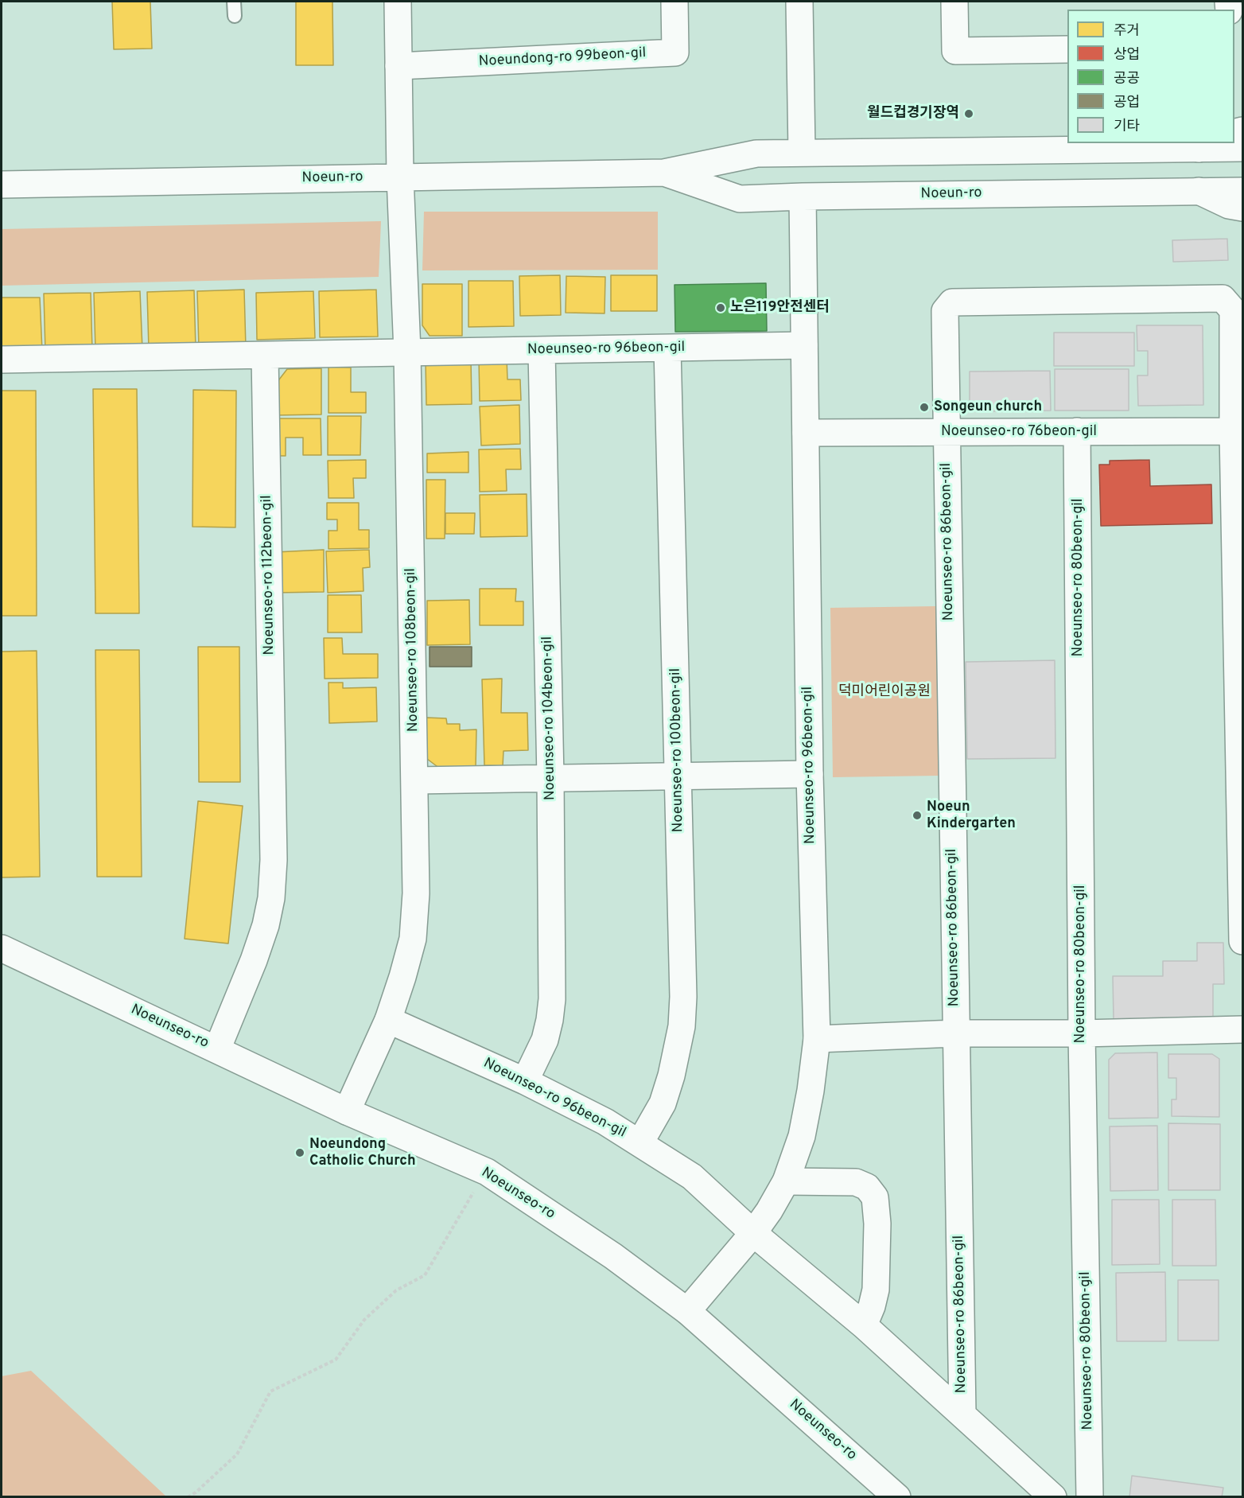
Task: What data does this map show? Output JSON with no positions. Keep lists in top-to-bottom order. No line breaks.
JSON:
{"streets":{"street":["Noeundong-ro 99beon-gil","Noeun-ro","Noeunseo-ro 96beon-gil","Noeunseo-ro 76beon-gil","Noeunseo-ro 86beon-gil","Noeunseo-ro 112beon-gil","Noeunseo-ro 80beon-gil","Noeunseo-ro 108beon-gil","Noeunseo-ro 104beon-gil","Noeunseo-ro 100beon-gil","Noeunseo-ro"]},"crossings":[["Noeun-ro","Noeunseo-ro 96beon-gil"],["Noeun-ro","Noeunseo-ro 108beon-gil"],["Noeunseo-ro 96beon-gil","Noeunseo-ro 76beon-gil"],["Noeunseo-ro 96beon-gil","Noeunseo-ro 112beon-gil"],["Noeunseo-ro 96beon-gil","Noeunseo-ro 108beon-gil"],["Noeunseo-ro 96beon-gil","Noeunseo-ro 104beon-gil"],["Noeunseo-ro 96beon-gil","Noeunseo-ro 100beon-gil"],["Noeunseo-ro 96beon-gil","Noeunseo-ro"],["Noeunseo-ro 76beon-gil","Noeunseo-ro 86beon-gil"],["Noeunseo-ro 76beon-gil","Noeunseo-ro 80beon-gil"],["Noeunseo-ro 112beon-gil","Noeunseo-ro"],["Noeunseo-ro 108beon-gil","Noeunseo-ro"]],"parks":["덕미어린이공원"],"places":["월드컵경기장역","노은119안전센터","Songeun church","Noeun Kindergarten","Noeundong Catholic Church"],"legend":["주거","상업","공공","공업","기타"]}
